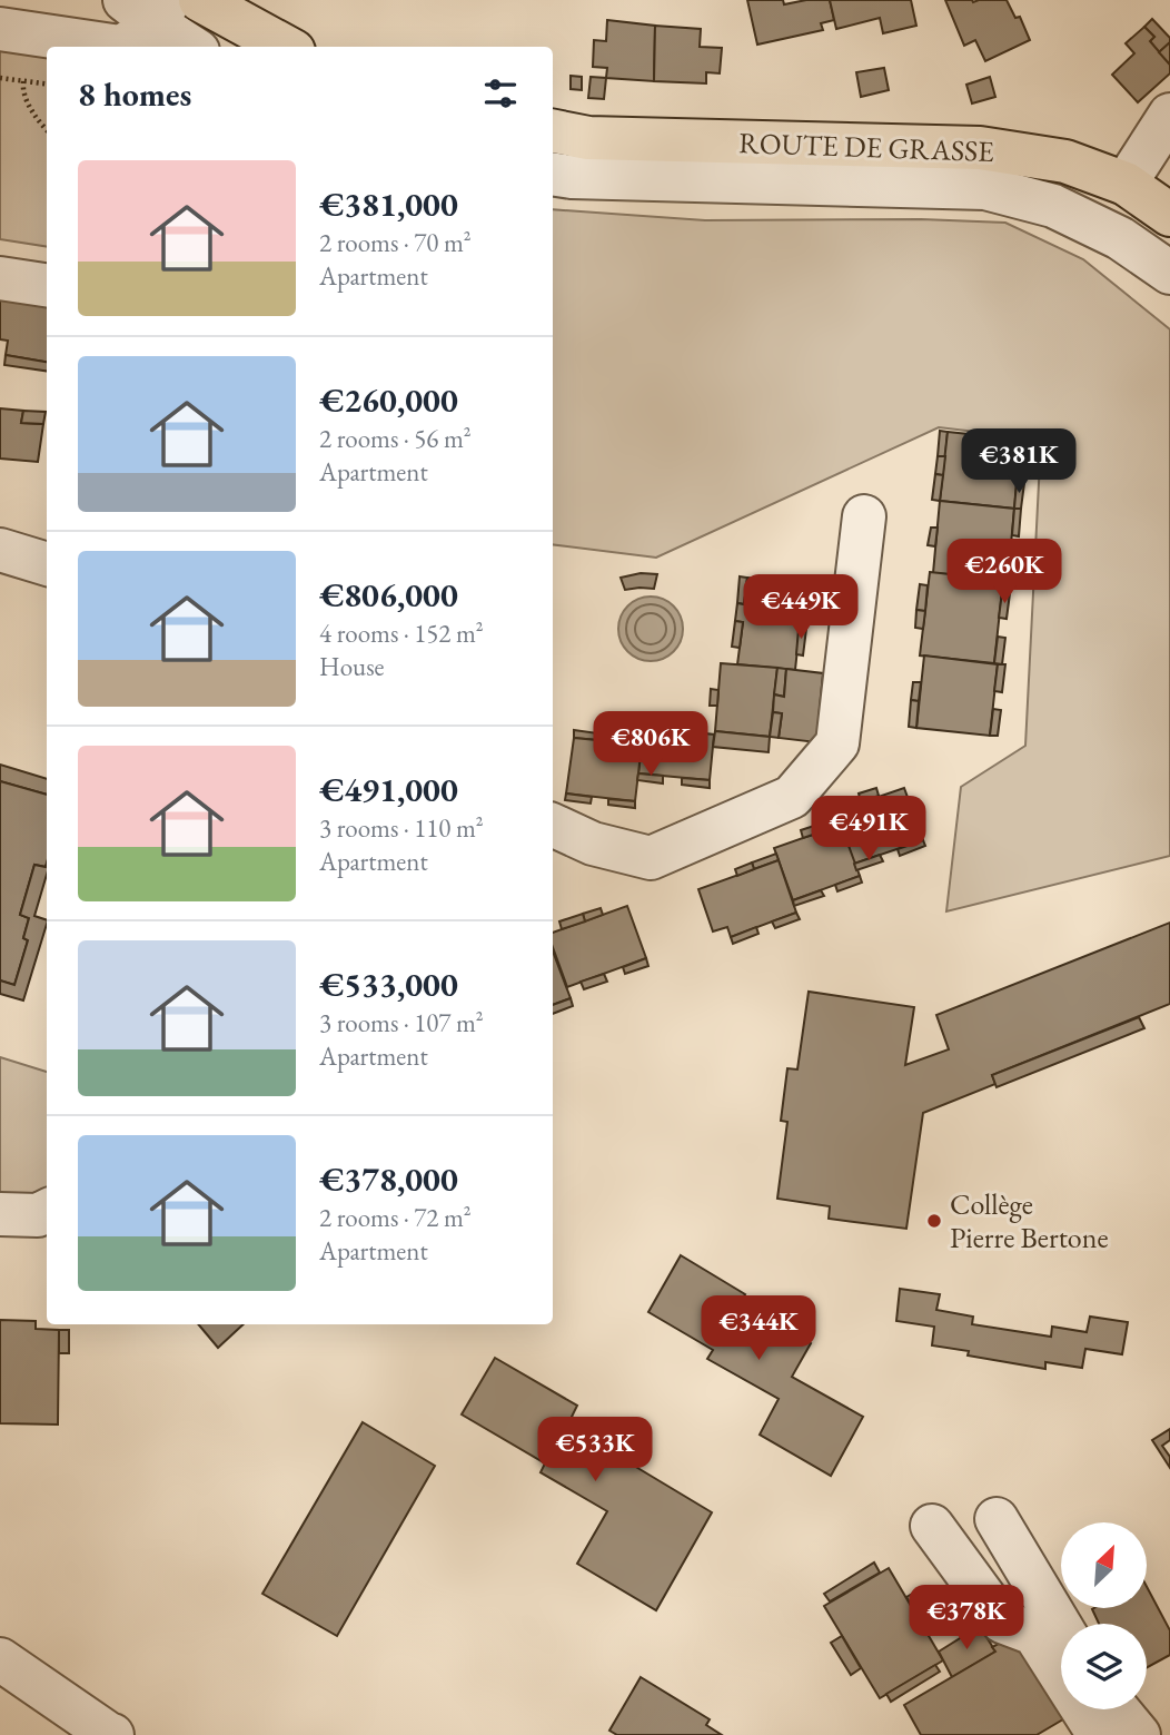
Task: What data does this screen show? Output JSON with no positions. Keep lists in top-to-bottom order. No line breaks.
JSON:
{"streets":{"main road":["ROUTE DE GRASSE"]},"places":["Collège Pierre Bertone"],"north":"top right","page":{"heading":"8 homes","list":[{"name":"€381,000","note":"2 rooms · 70 m² · Apartment"},{"name":"€260,000","note":"2 rooms · 56 m² · Apartment"},{"name":"€806,000","note":"4 rooms · 152 m² · House"},{"name":"€491,000","note":"3 rooms · 110 m² · Apartment"},{"name":"€533,000","note":"3 rooms · 107 m² · Apartment"},{"name":"€378,000","note":"2 rooms · 72 m² · Apartment"}],"price":["€381K","€260K","€449K","€806K","€491K","€344K","€533K","€378K"]}}
